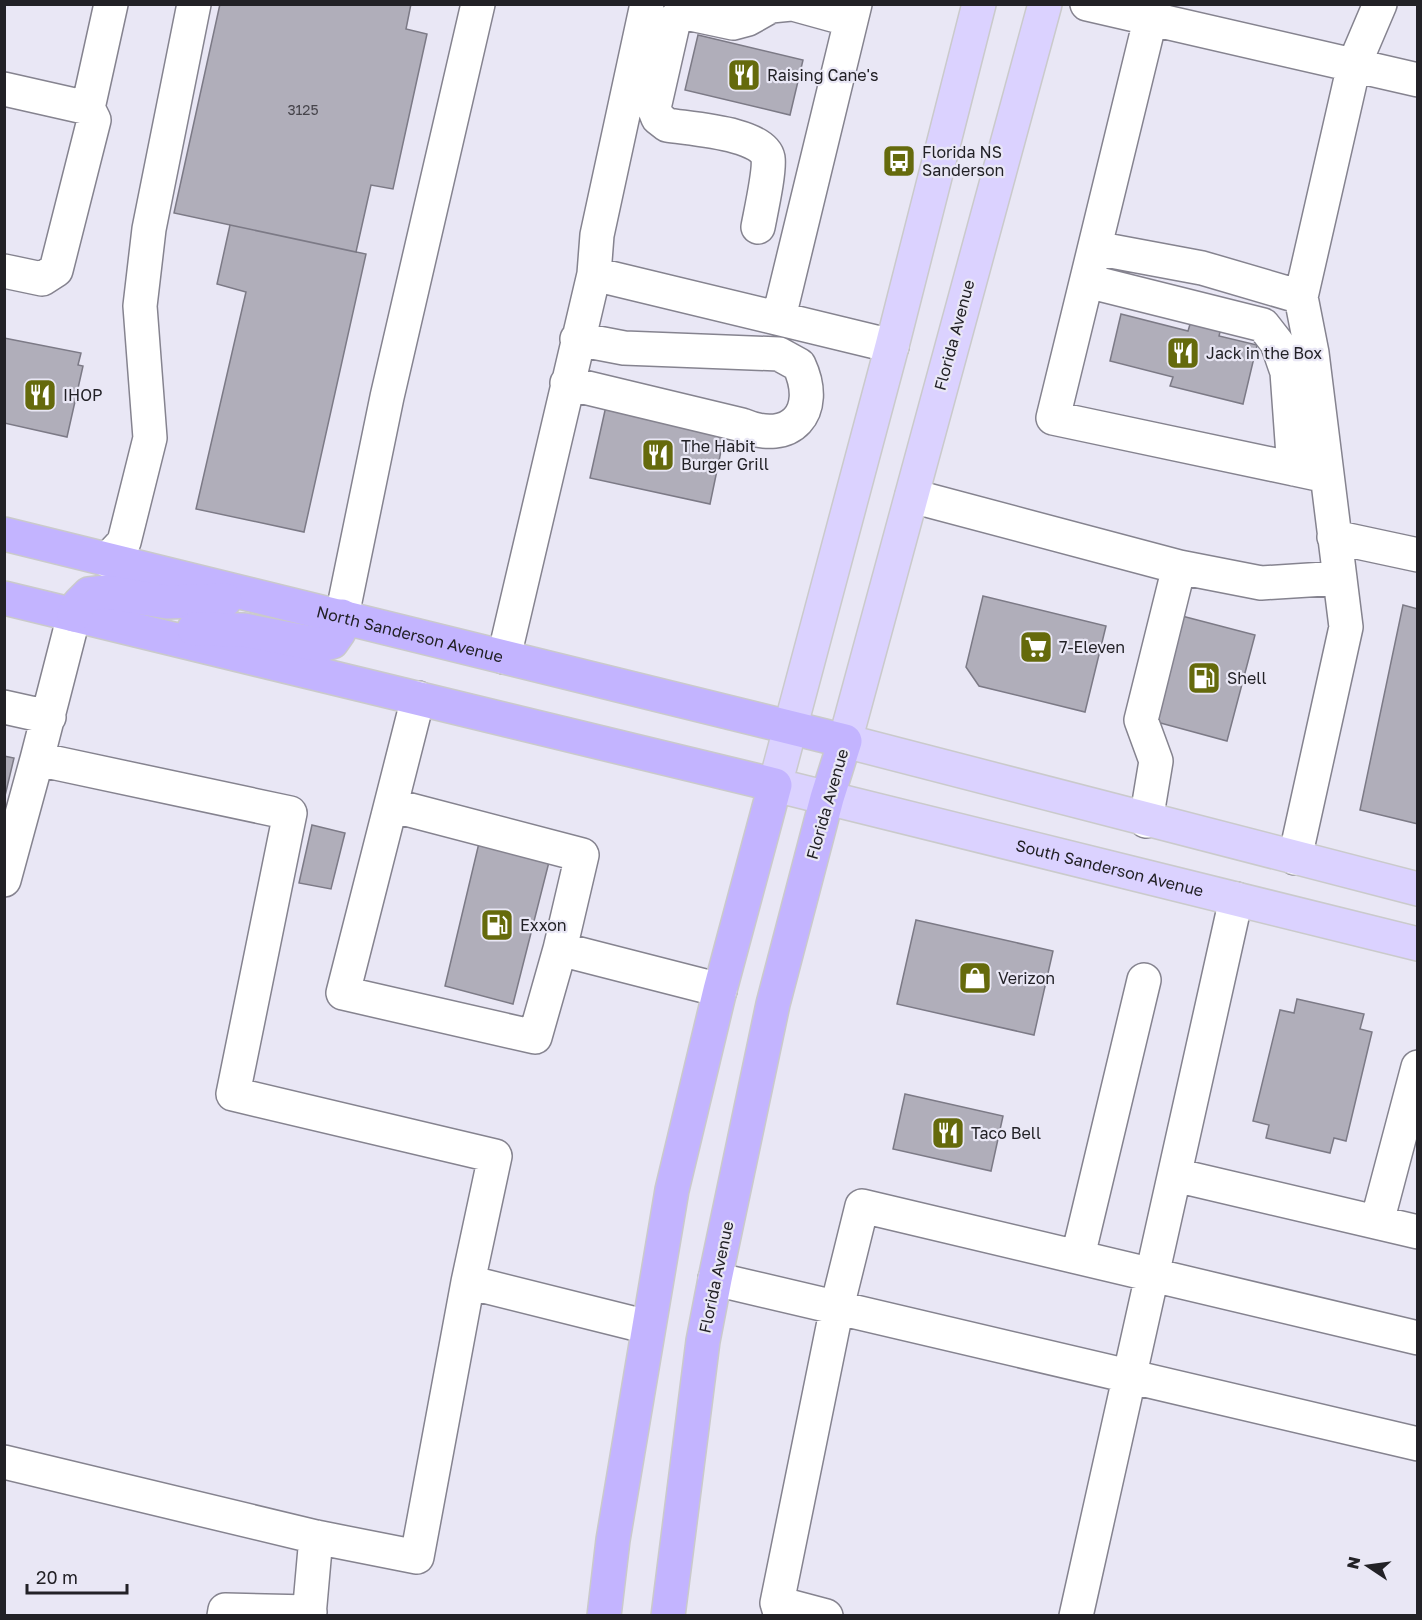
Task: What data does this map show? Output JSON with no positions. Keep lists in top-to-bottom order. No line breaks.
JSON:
{"streets":{"highway":["Florida Avenue","North Sanderson Avenue"],"main road":["South Sanderson Avenue"]},"crossings":[["Florida Avenue","North Sanderson Avenue"],["Florida Avenue","South Sanderson Avenue"]],"places":{"restaurant":["Raising Cane's","Jack in the Box","IHOP","The Habit Burger Grill","Taco Bell"],"bus stop":["Florida NS Sanderson"],"supermarket":["7-Eleven"],"fuel station":["Shell","Exxon"],"shop":["Verizon"]},"house_numbers":["3125"],"scale_bar":"20 m","north":"left"}
